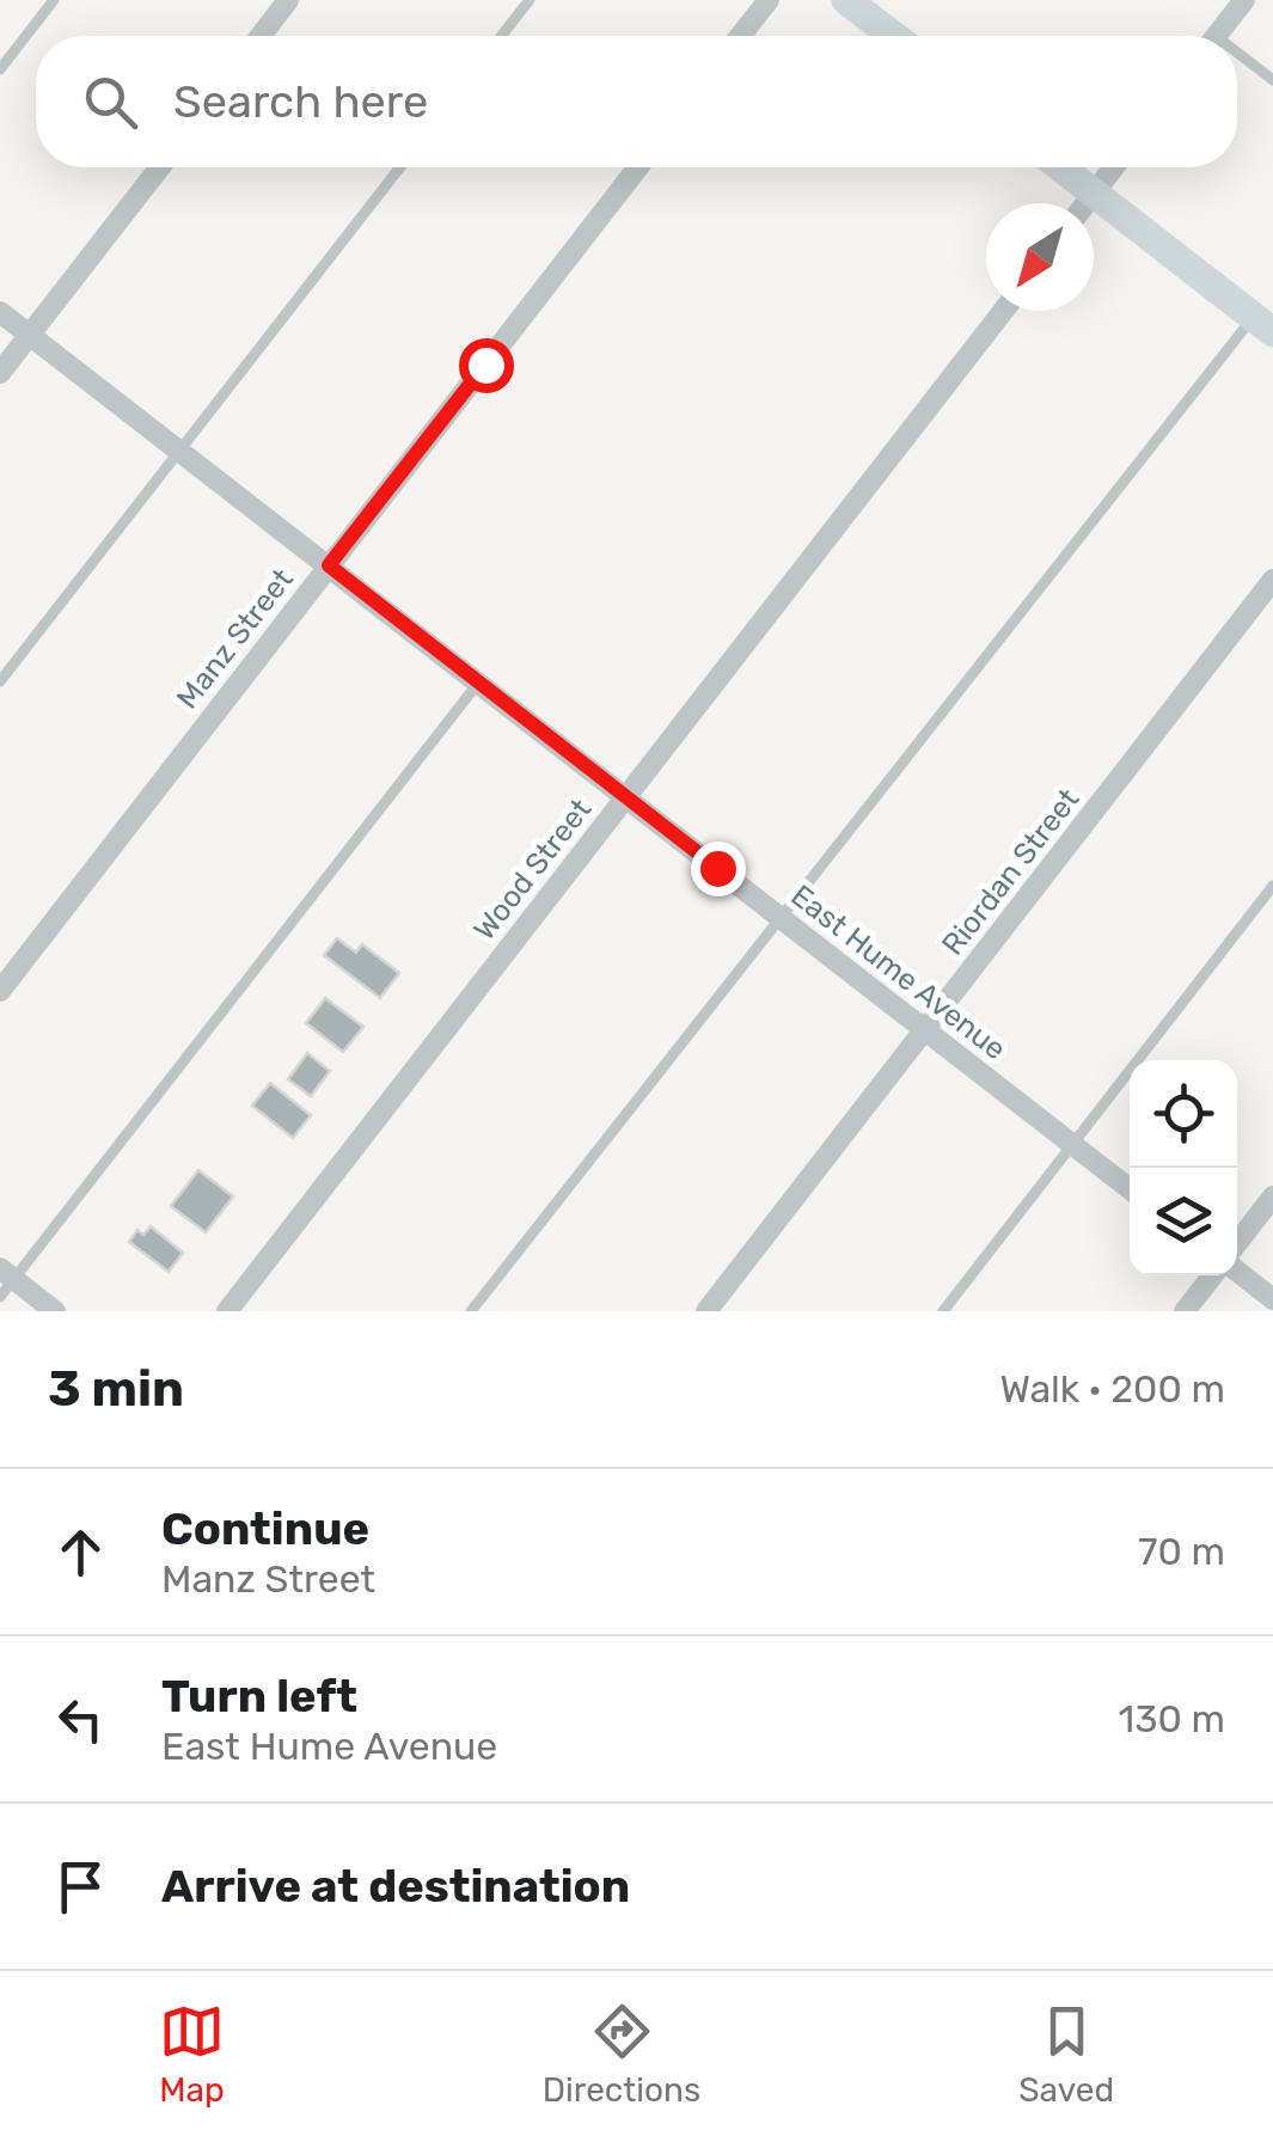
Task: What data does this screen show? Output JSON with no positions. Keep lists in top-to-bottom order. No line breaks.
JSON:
{"streets":{"street":["Manz Street","Wood Street","Riordan Street","East Hume Avenue"]},"crossings":[["Manz Street","East Hume Avenue"],["Wood Street","East Hume Avenue"],["Riordan Street","East Hume Avenue"]],"north":"bottom left","page":{"search":"Search here","heading":["3 min","Walk · 200 m"],"list":[["Continue","Manz Street","70 m"],["Turn left","East Hume Avenue","130 m"],"Arrive at destination"],"nav":["Map","Directions","Saved"]}}
